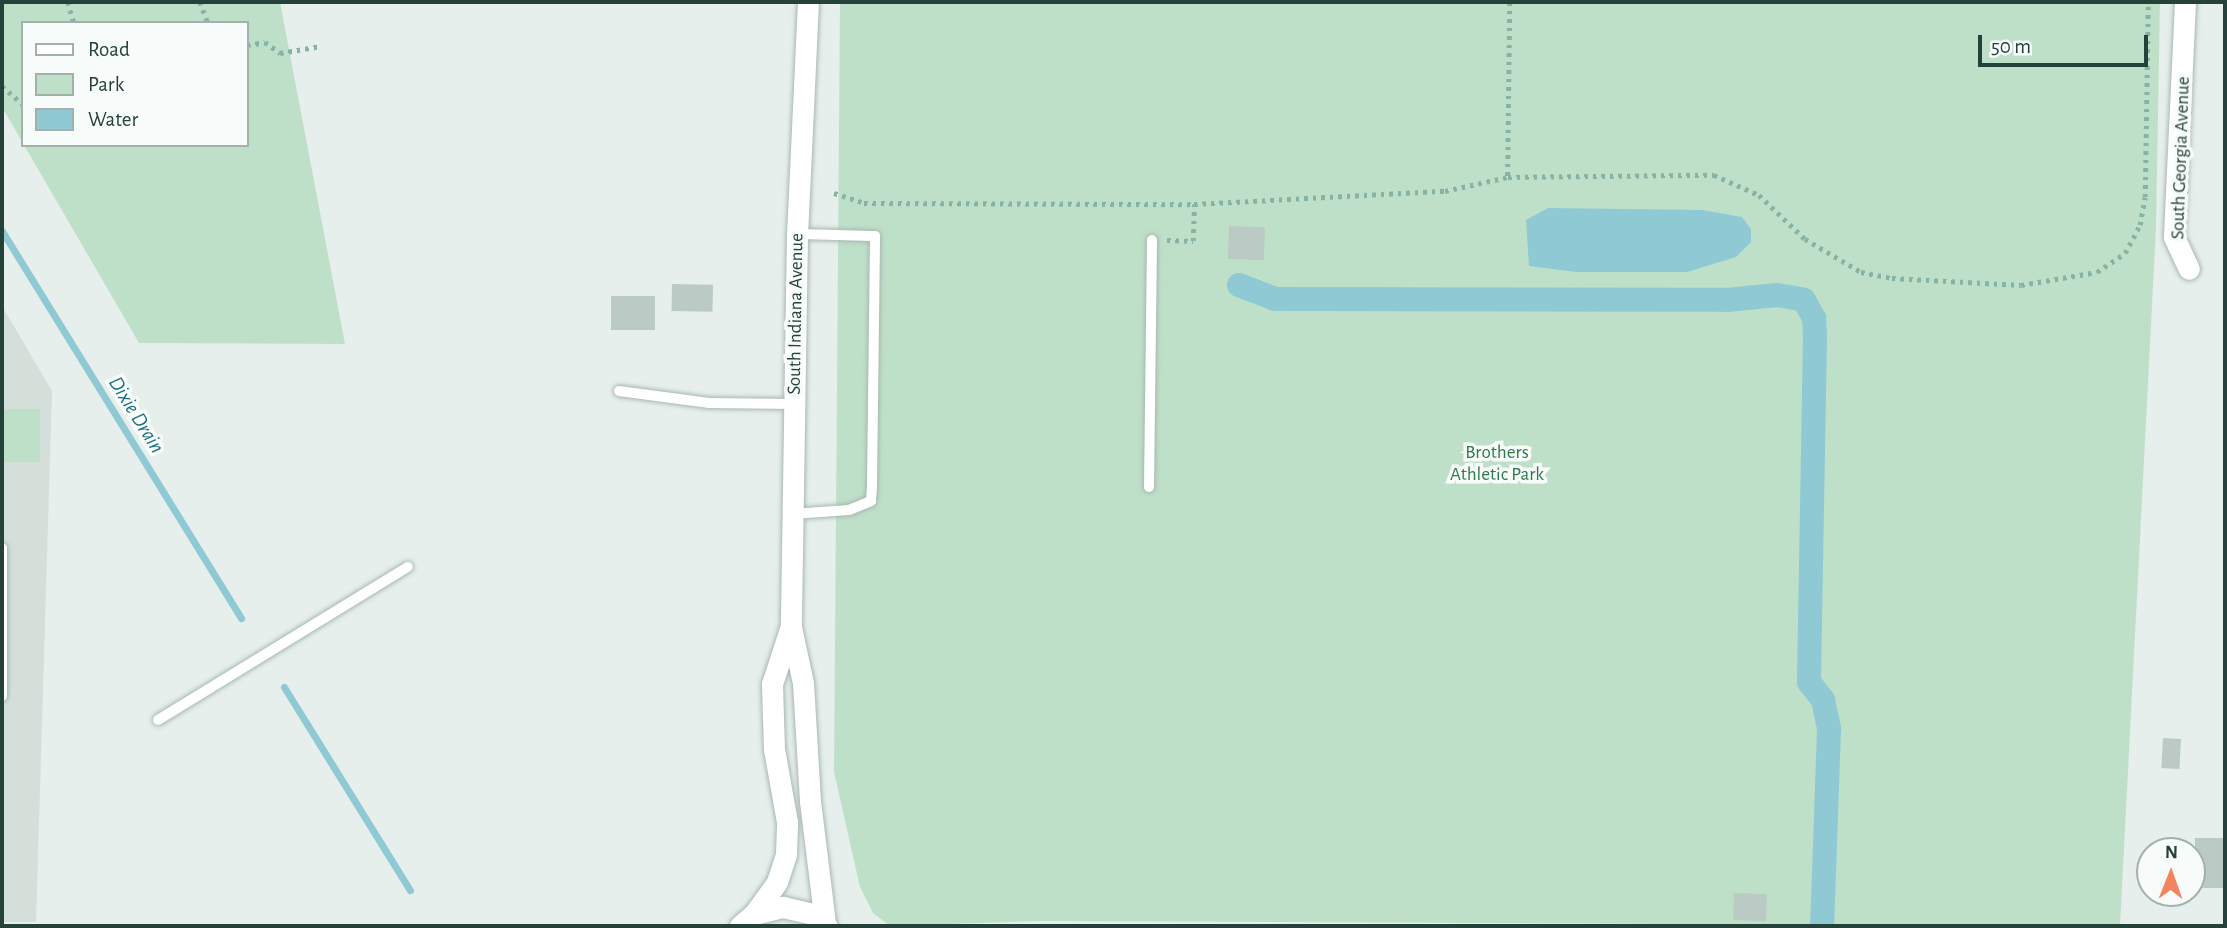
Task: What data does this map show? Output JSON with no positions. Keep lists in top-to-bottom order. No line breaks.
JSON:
{"streets":{"main road":["South Georgia Avenue","South Indiana Avenue"]},"water":["Dixie Drain"],"parks":["Brothers Athletic Park"],"legend":["Road","Park","Water"],"scale_bar":"50 m","north":"top"}
